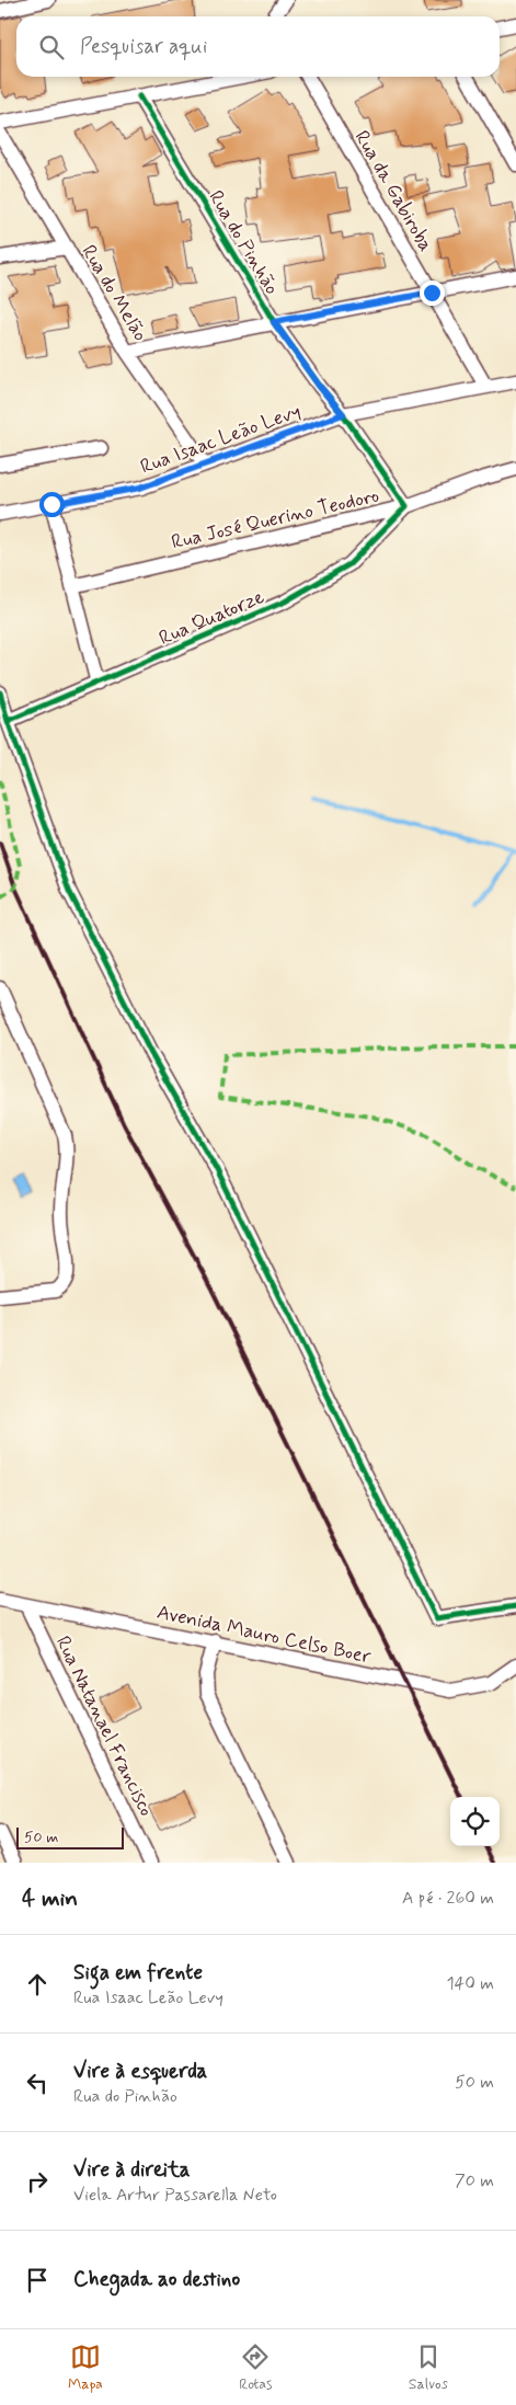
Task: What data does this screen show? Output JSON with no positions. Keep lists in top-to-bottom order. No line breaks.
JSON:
{"streets":{"street":["Rua da Gabiroba","Rua do Pinhão","Rua do Melão","Rua Isaac Leão Levy","Rua José Querino Teodoro","Rua Quatorze","Avenida Mauro Celso Boer","Rua Natanael Francisco"]},"crossings":[["Rua da Gabiroba","Rua Isaac Leão Levy"],["Rua do Pinhão","Rua Isaac Leão Levy"],["Rua do Pinhão","Rua José Querino Teodoro"],["Rua do Pinhão","Rua Quatorze"],["Rua do Melão","Rua Isaac Leão Levy"],["Rua José Querino Teodoro","Rua Quatorze"],["Avenida Mauro Celso Boer","Rua Natanael Francisco"]],"scale_bar":"50 m","page":{"search":"Pesquisar aqui","scale":"50 m","heading":["4 min","A pé · 260 m"],"list":[["Siga em frente","Rua Isaac Leão Levy","140 m"],["Vire à esquerda","Rua do Pinhão","50 m"],["Vire à direita","Viela Artur Passarella Neto","70 m"],"Chegada ao destino"],"nav":["Mapa","Rotas","Salvos"]}}
